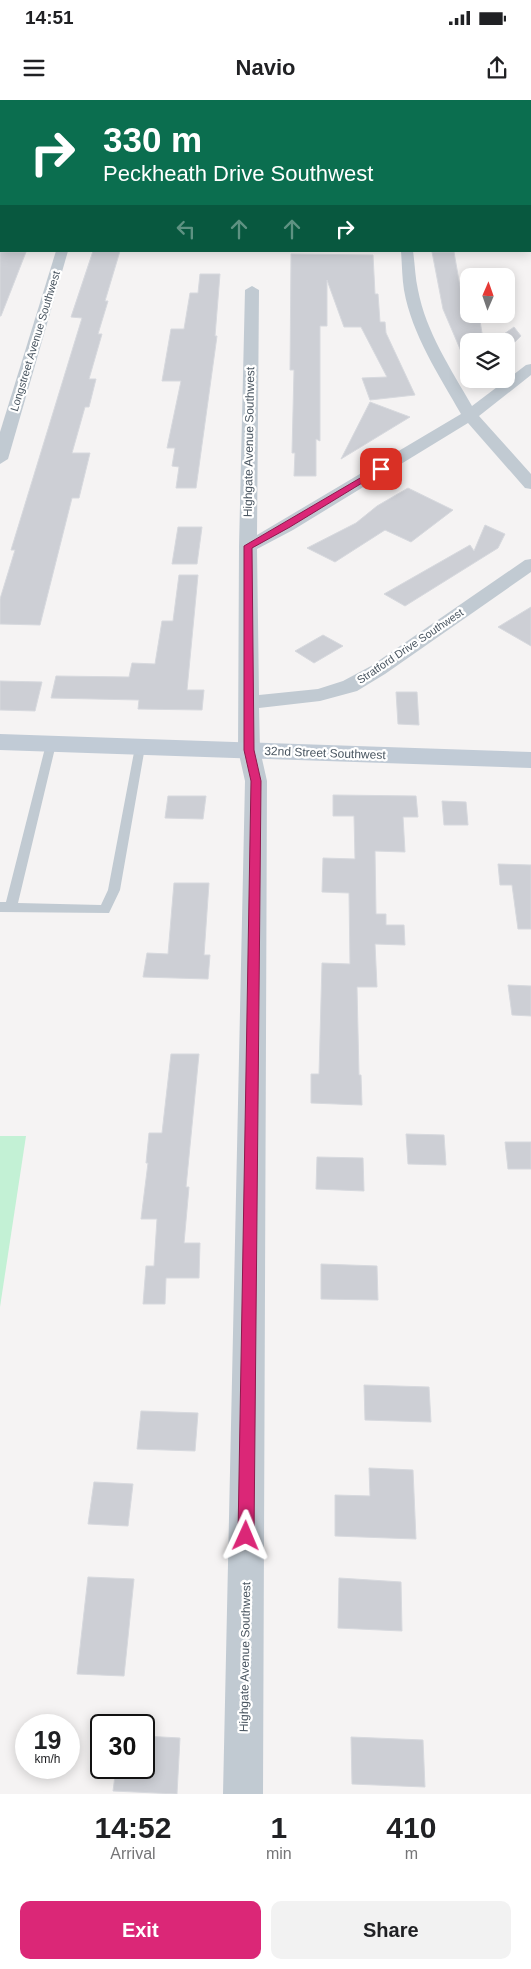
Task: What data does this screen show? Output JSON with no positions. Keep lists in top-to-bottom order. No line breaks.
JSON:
{"streets":{"street":["Longstreet Avenue Southwest","Highgate Avenue Southwest","Stratford Drive Southwest","32nd Street Southwest"]},"crossings":[["Highgate Avenue Southwest","Stratford Drive Southwest"],["Highgate Avenue Southwest","32nd Street Southwest"]],"north":"top","page":{"status":"14:51","header":"Navio","turn":["330 m","Peckheath Drive Southwest"],"speed":"19 km/h","limit":"30","eta":["14:52","Arrival","1","min","410","m"],"buttons":["Exit","Share"]}}
